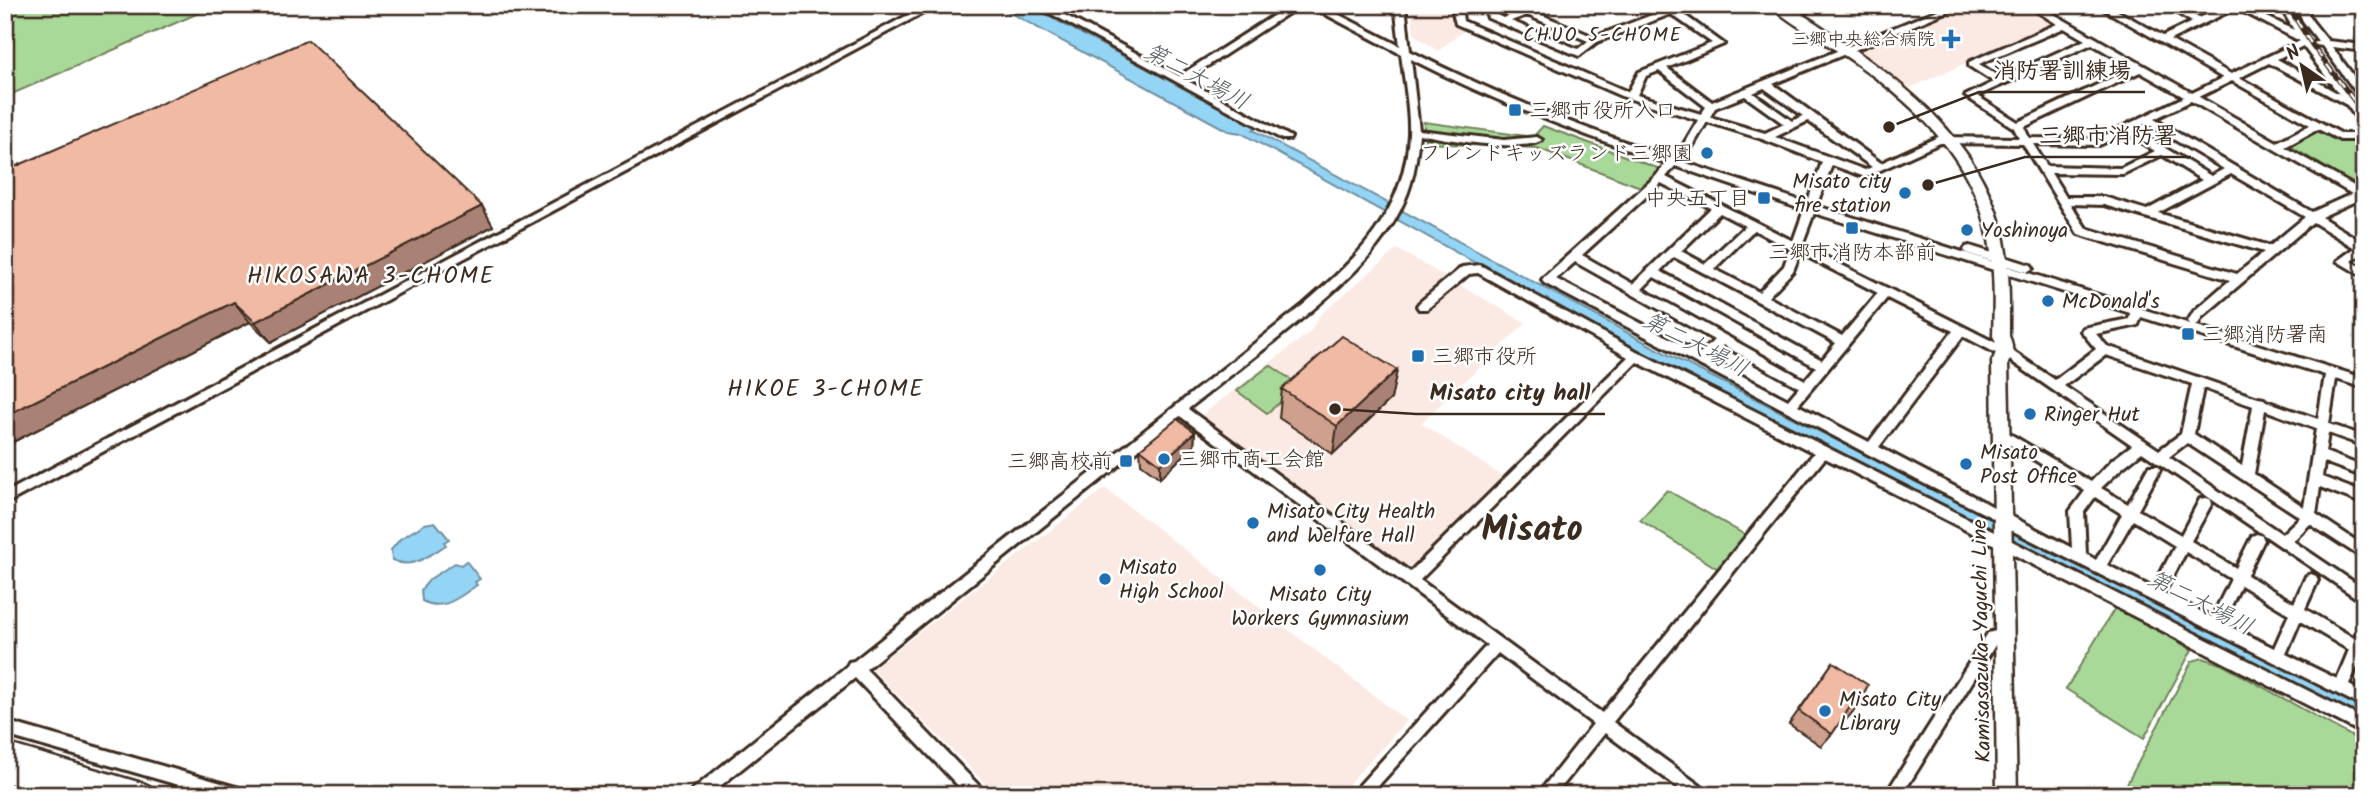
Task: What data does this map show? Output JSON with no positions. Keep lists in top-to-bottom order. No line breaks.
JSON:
{"streets":{"main road":["Kamisasazuka-Yaguchi Line"]},"districts":["CHUO 5-CHOME","HIKOSAWA 3-CHOME","HIKOE 3-CHOME","Misato"],"water":["第二大場川"],"places":{"health":["三郷中央総合病院"],"transit":["三郷市役所入口","中央五丁目","三郷市消防本部前","三郷消防署南","三郷市役所","三郷高校前"],"other":["消防署訓練場","フレンドキッズランド三郷園","三郷市消防署","Misato city fire station","Yoshinoya","McDonald's","Misato city hall","Ringer Hut","三郷市商工会館","Misato Post Office","Misato City Health and Welfare Hall","Misato City Workers Gymnasium","Misato High School","Misato City Library"]},"north":"top left"}
